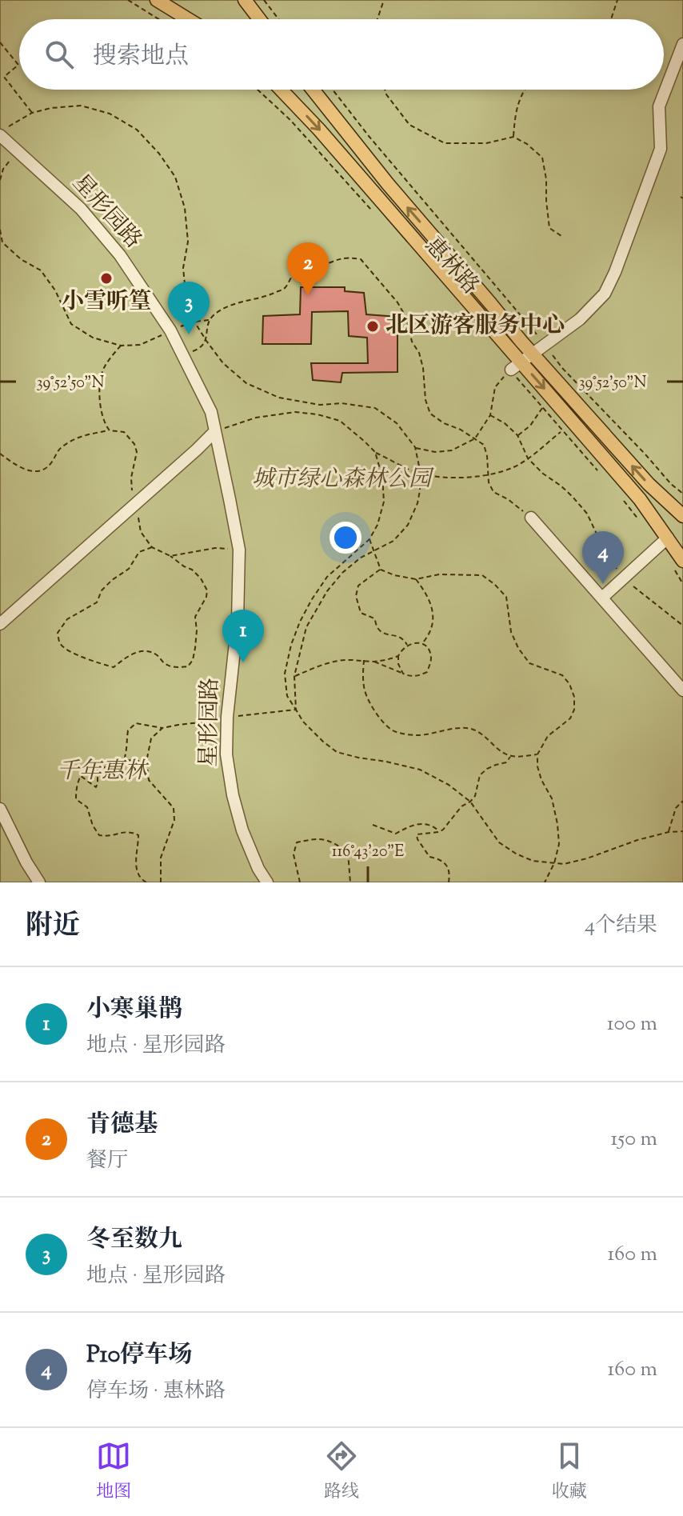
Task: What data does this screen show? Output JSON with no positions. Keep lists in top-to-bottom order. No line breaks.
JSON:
{"streets":{"main road":["惠林路"],"street":["星形园路"]},"parks":["城市绿心森林公园","千年惠林"],"places":["小雪听篁","北区游客服务中心"],"page":{"search":"搜索地点","pins":["2","3","4","1"],"heading":["附近","4个结果"],"list":[{"mark":"1","name":"小寒巢鹊","note":"地点 · 星形园路","value":"100 m"},{"mark":"2","name":"肯德基","note":"餐厅","value":"150 m"},{"mark":"3","name":"冬至数九","note":"地点 · 星形园路","value":"160 m"},{"mark":"4","name":"P10停车场","note":"停车场 · 惠林路","value":"160 m"}],"nav":["地图","路线","收藏"]},"coordinates":["39°52'50\"N","116°43'20\"E"]}
